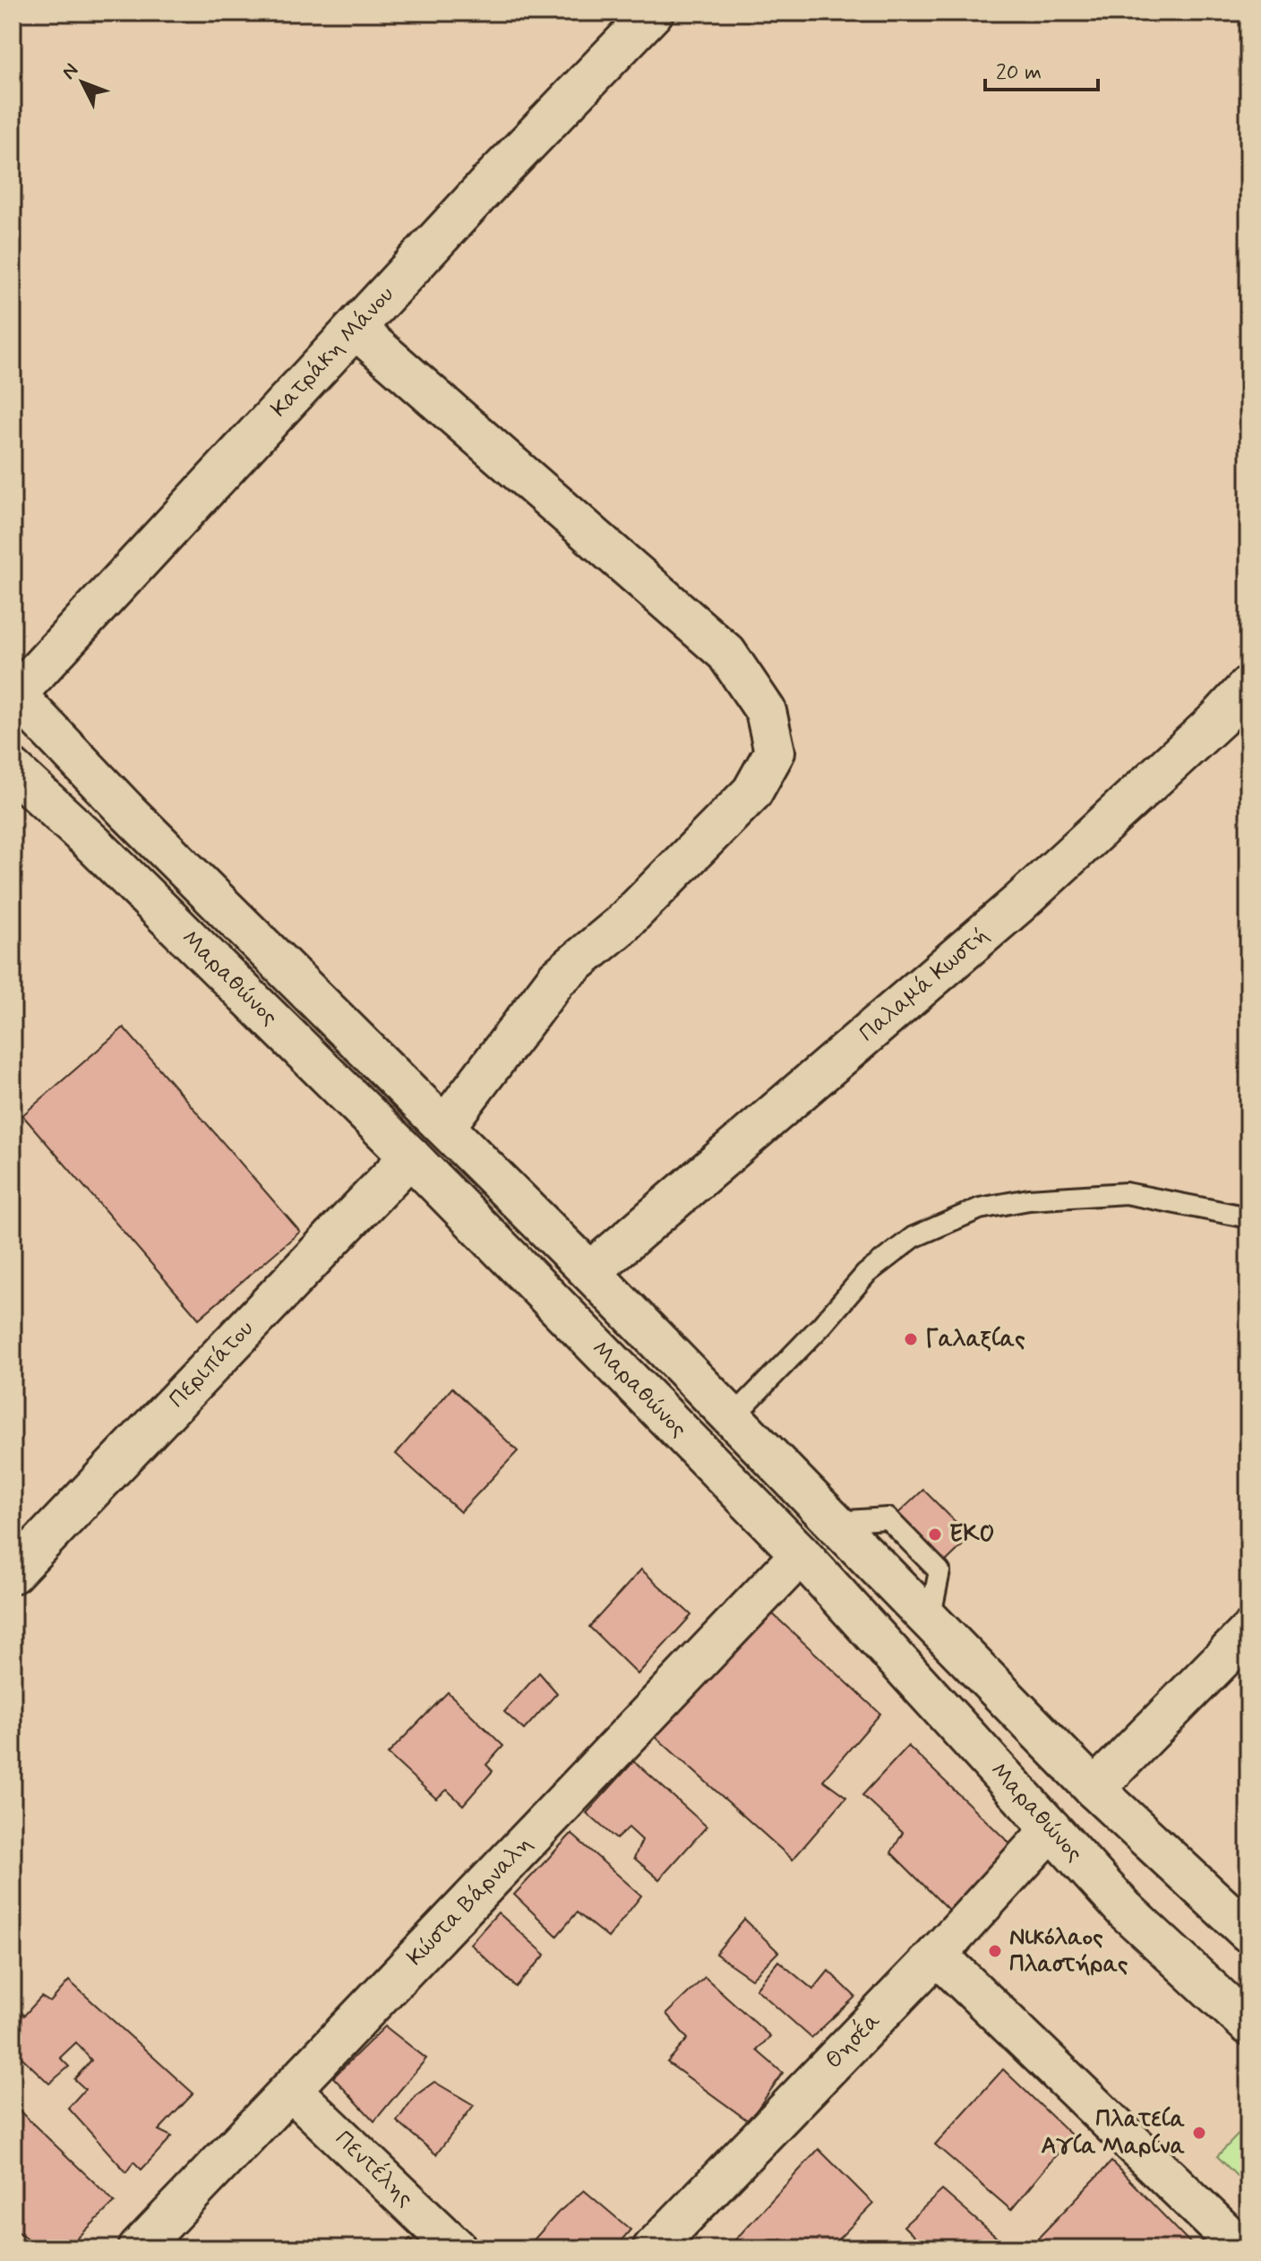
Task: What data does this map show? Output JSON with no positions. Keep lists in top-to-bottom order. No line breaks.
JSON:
{"streets":{"street":["Κατράκη Μάνου","Μαραθώνος","Παλαμά Κωστή","Περιπάτου","Κώστα Βάρναλη","Θησέα","Πεντέλης"]},"crossings":[["Κατράκη Μάνου","Μαραθώνος"],["Μαραθώνος","Παλαμά Κωστή"],["Μαραθώνος","Περιπάτου"],["Μαραθώνος","Κώστα Βάρναλη"],["Μαραθώνος","Θησέα"],["Κώστα Βάρναλη","Πεντέλης"]],"places":["Γαλαξίας","EKO","Νικόλαος Πλαστήρας","Πλατεία Αγία Μαρίνα"],"scale_bar":"20 m","north":"top left"}
